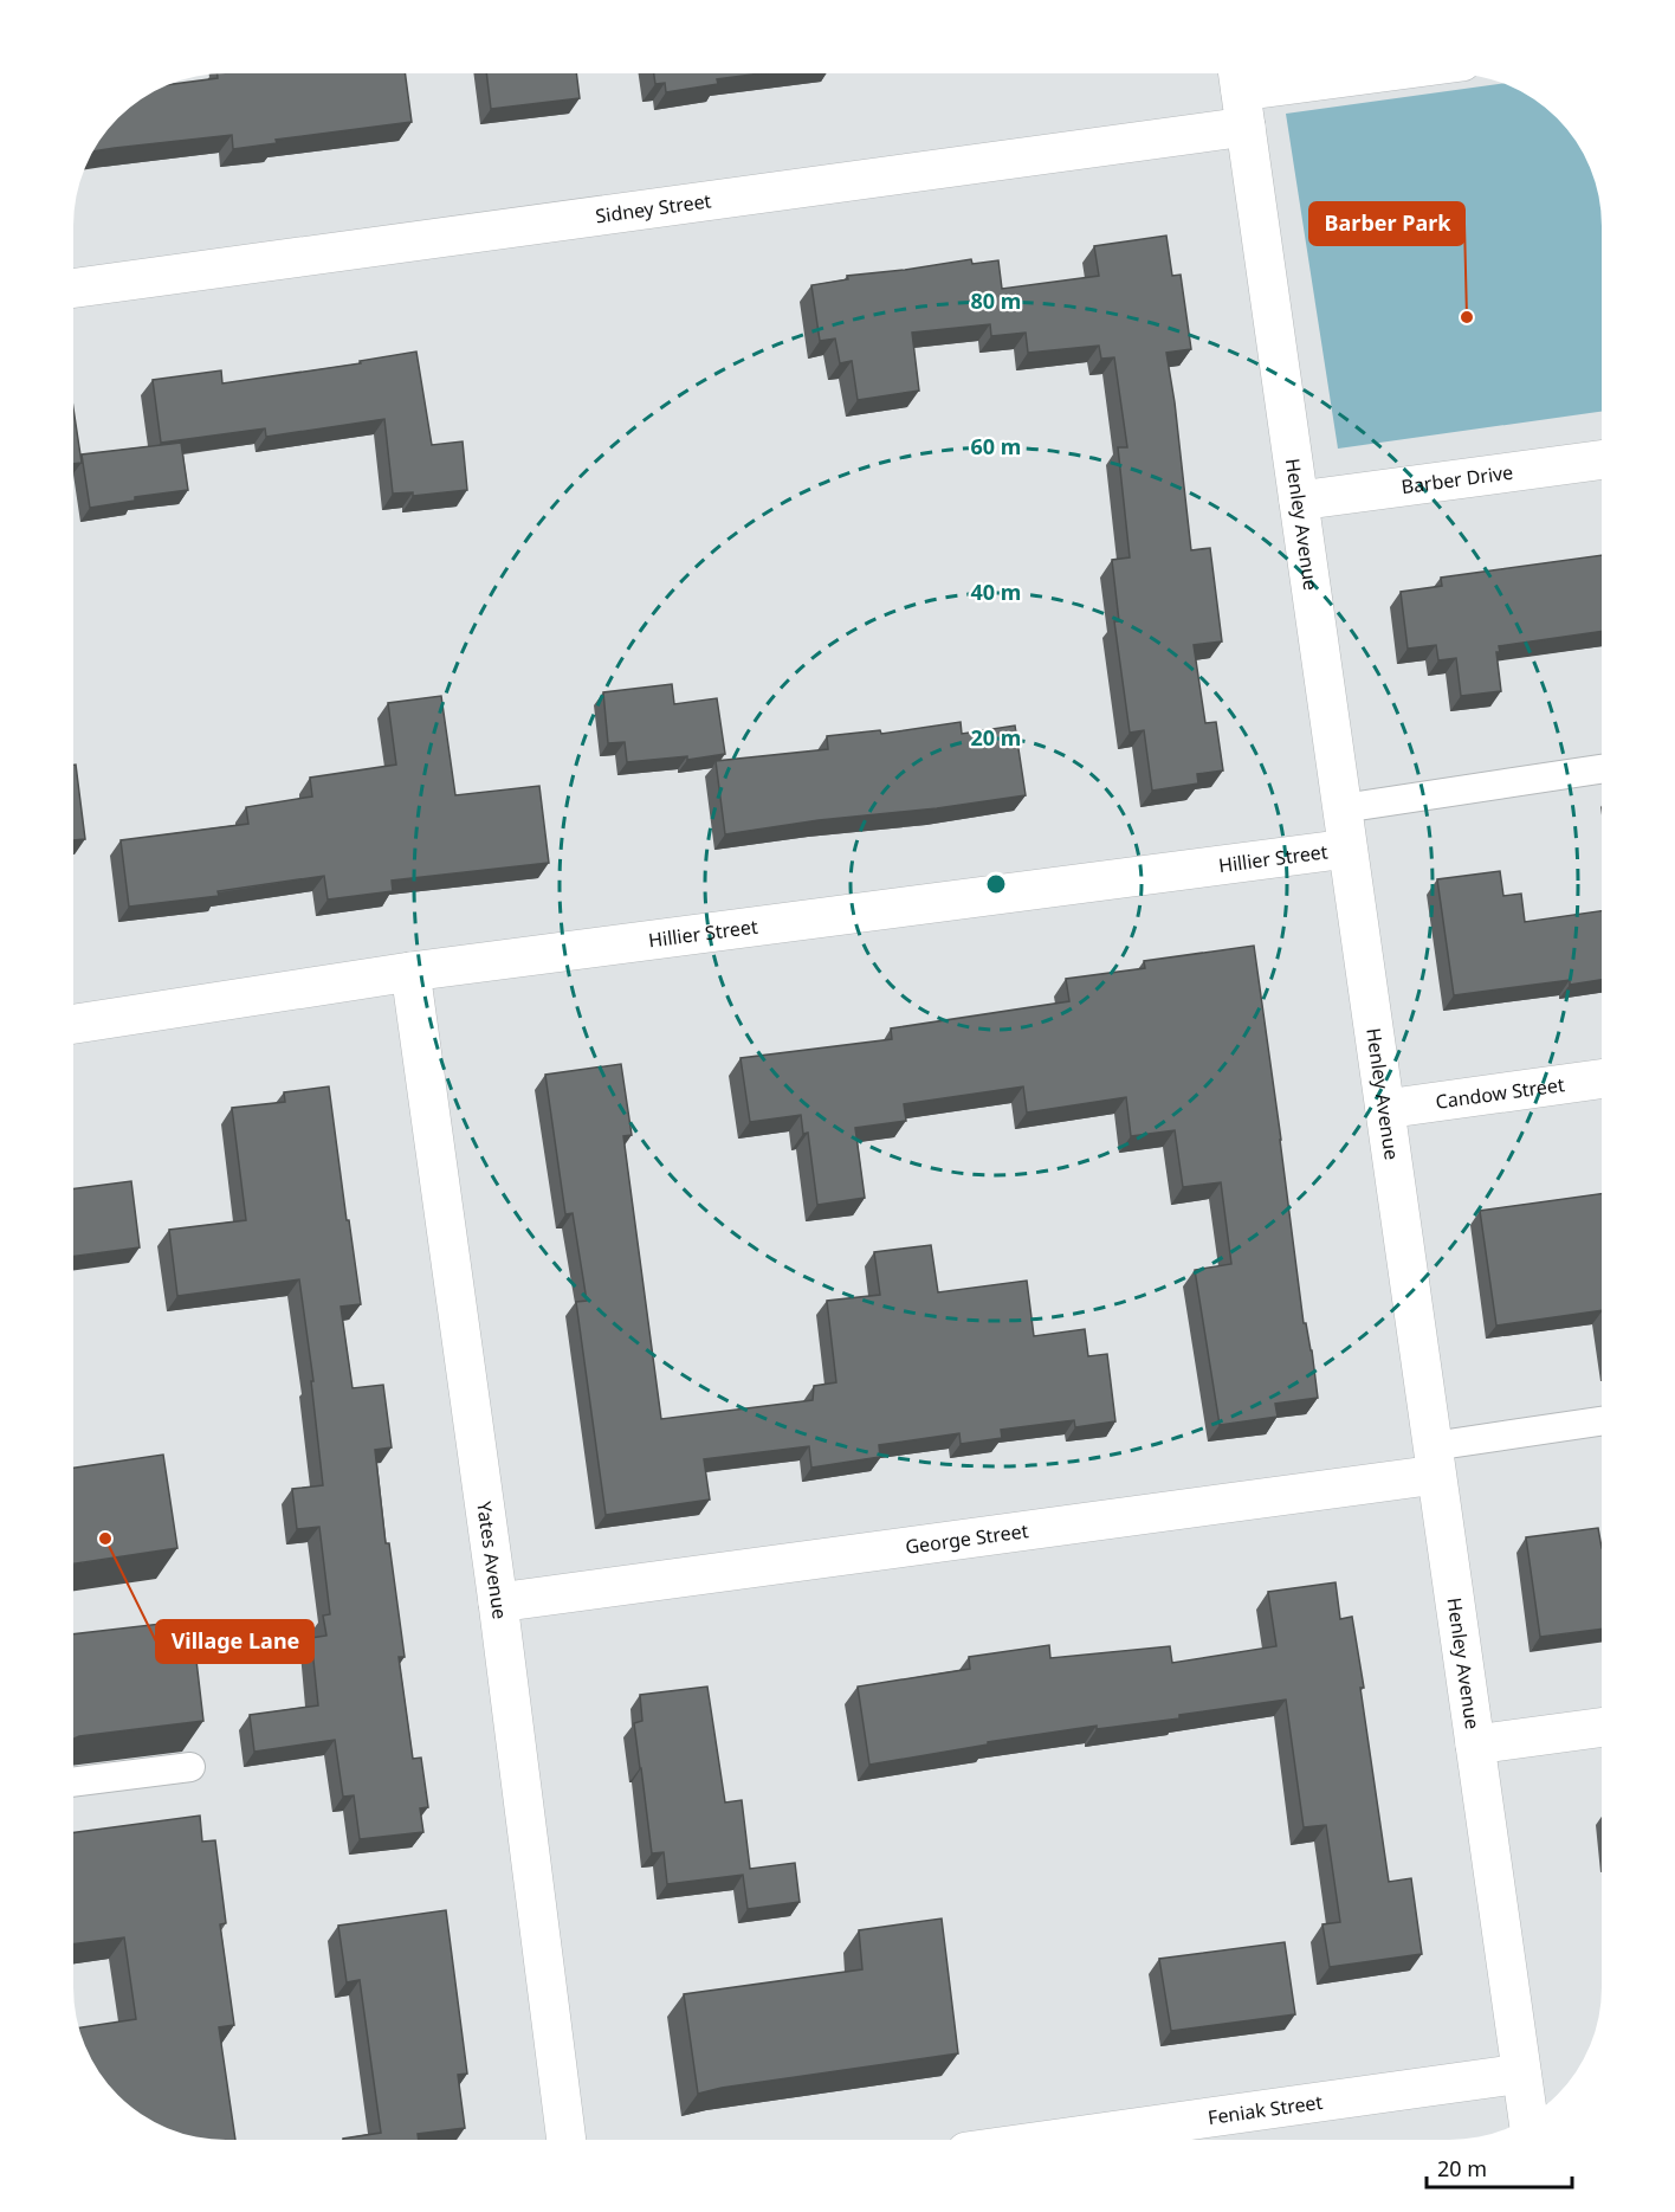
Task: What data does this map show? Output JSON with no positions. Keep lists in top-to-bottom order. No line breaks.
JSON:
{"streets":{"street":["Sidney Street","Barber Drive","Henley Avenue","Hillier Street","Candow Street","George Street","Yates Avenue","Feniak Street"]},"crossings":[["Sidney Street","Henley Avenue"],["Barber Drive","Henley Avenue"],["Henley Avenue","Hillier Street"],["Henley Avenue","Candow Street"],["Henley Avenue","George Street"],["Henley Avenue","Feniak Street"],["Hillier Street","Yates Avenue"],["George Street","Yates Avenue"]],"places":["Barber Park","Village Lane"],"scale_bar":"20 m","rings":["80 m","60 m","40 m","20 m"]}
